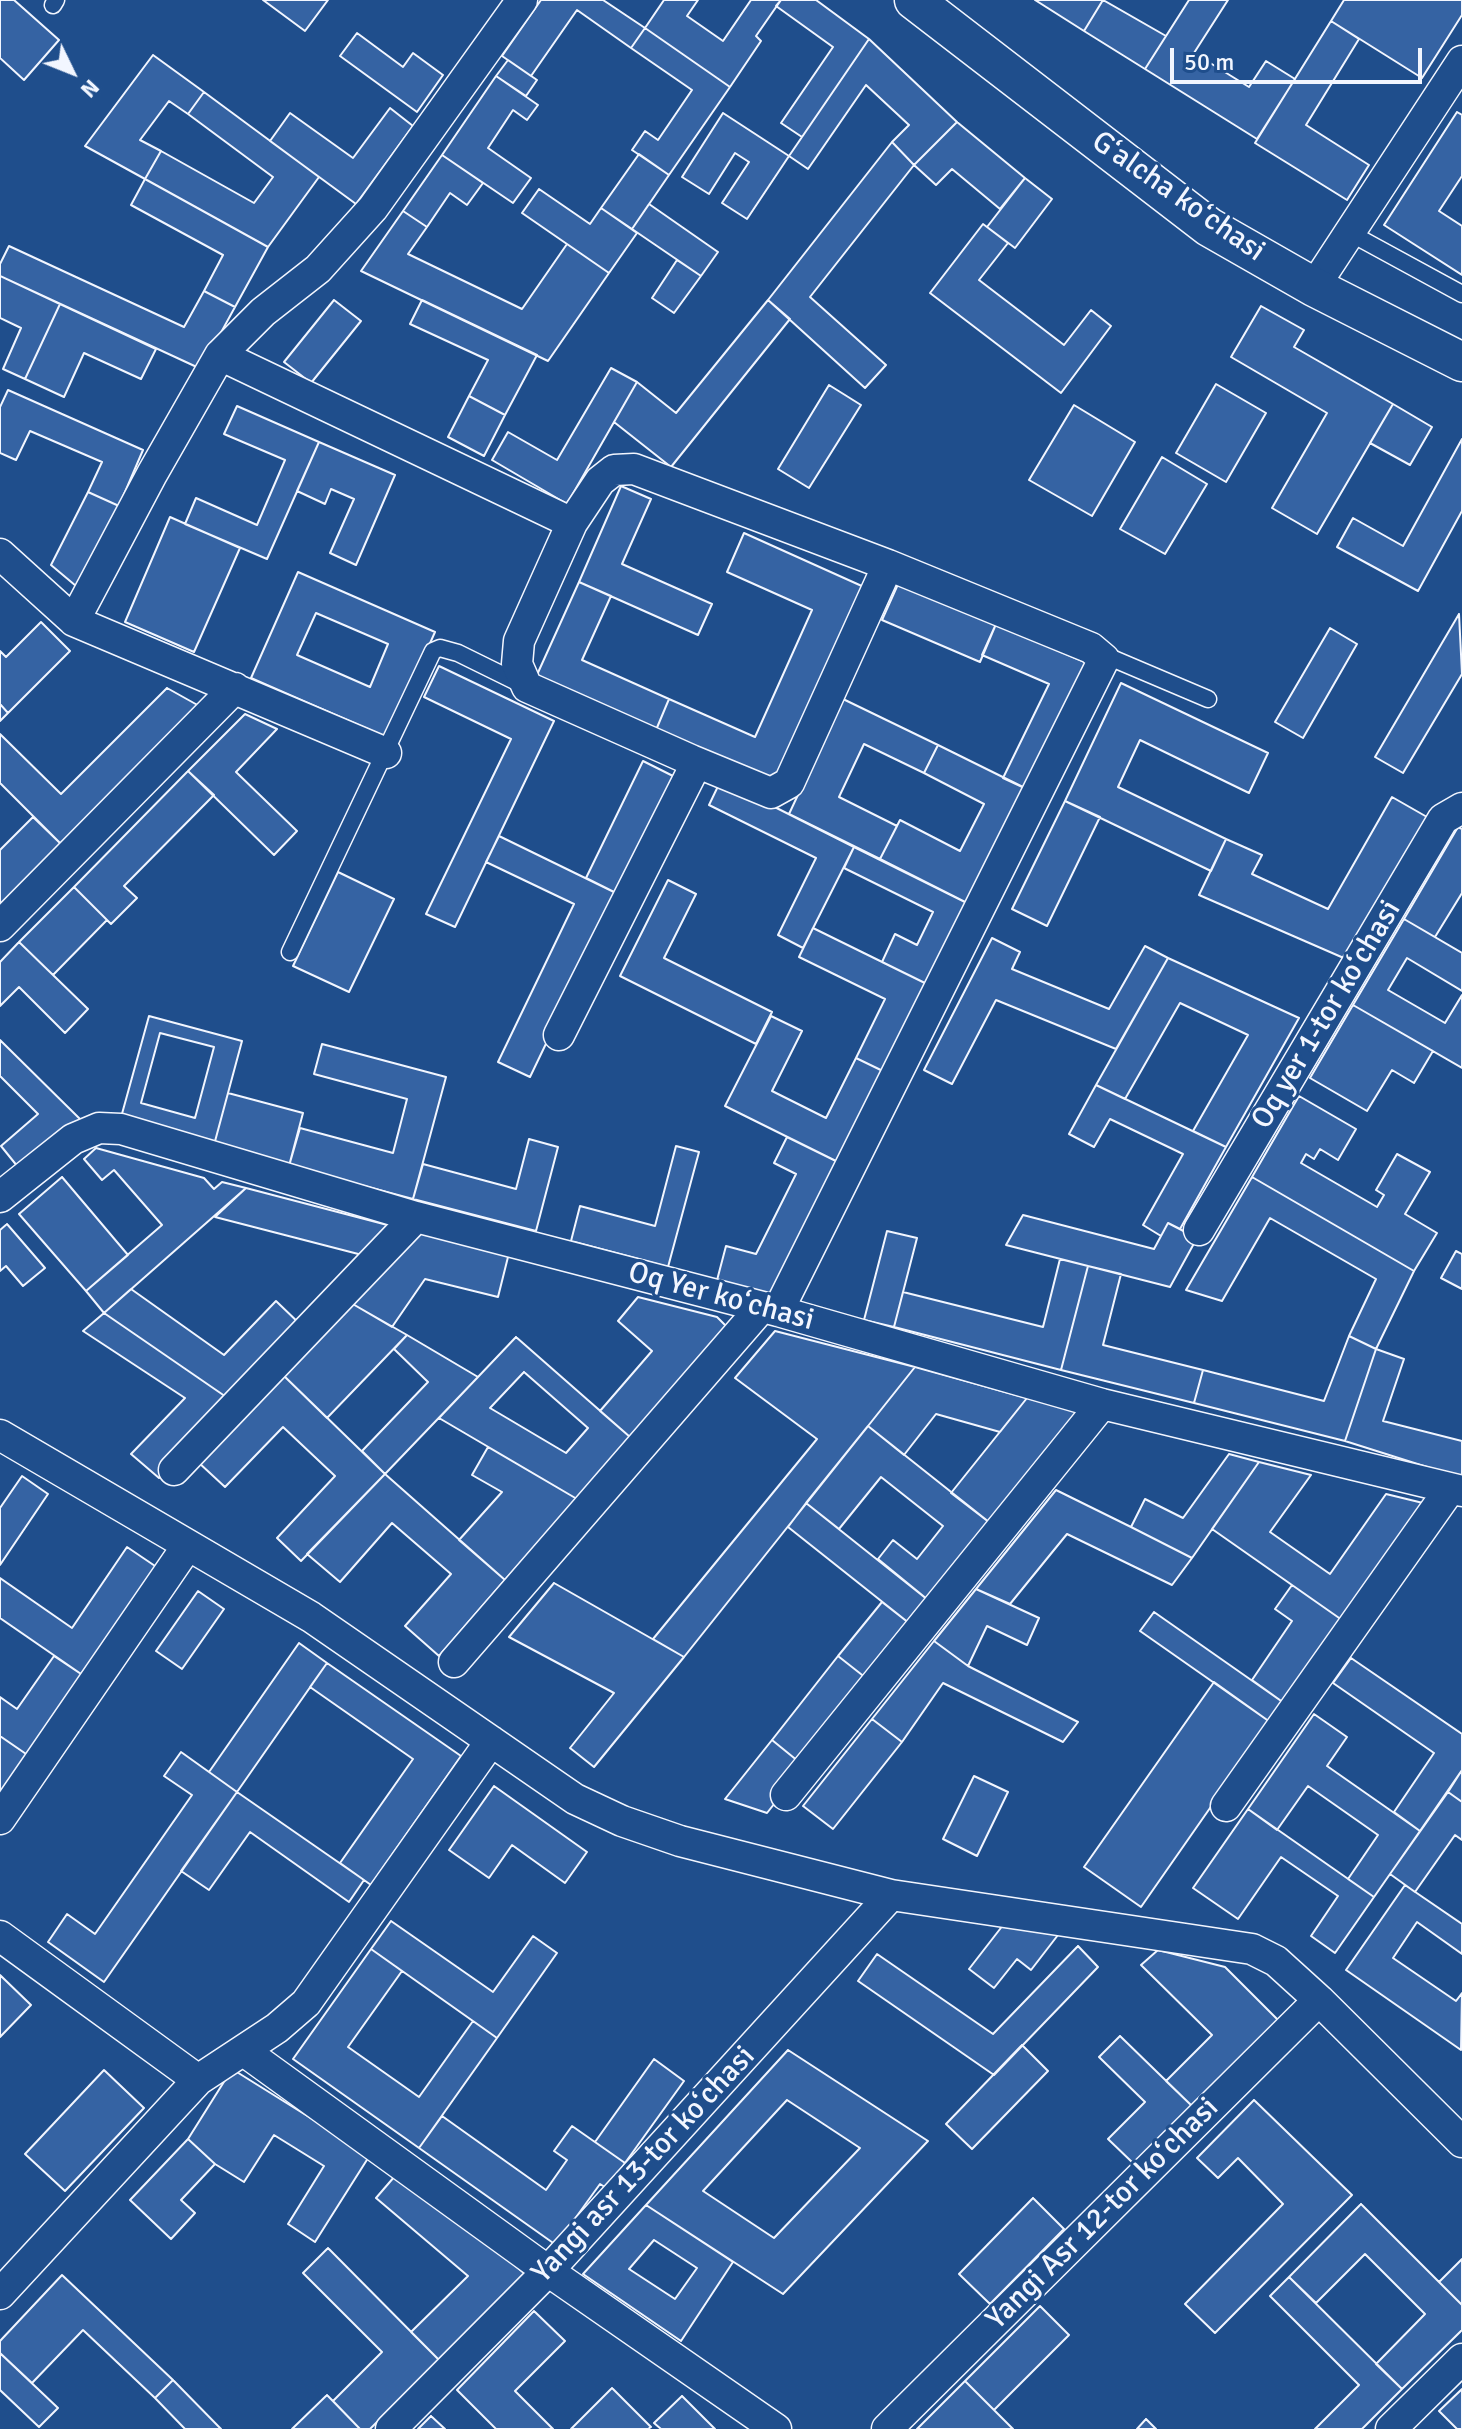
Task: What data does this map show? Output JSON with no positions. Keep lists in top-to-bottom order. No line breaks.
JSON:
{"streets":{"street":["Gʻalcha koʻchasi","Oq yer 1-tor koʻchasi","Oq Yer koʻchasi","Yangi asr 13-tor koʻchasi","Yangi Asr 12-tor koʻchasi"]},"scale_bar":"50 m","north":"bottom right"}
